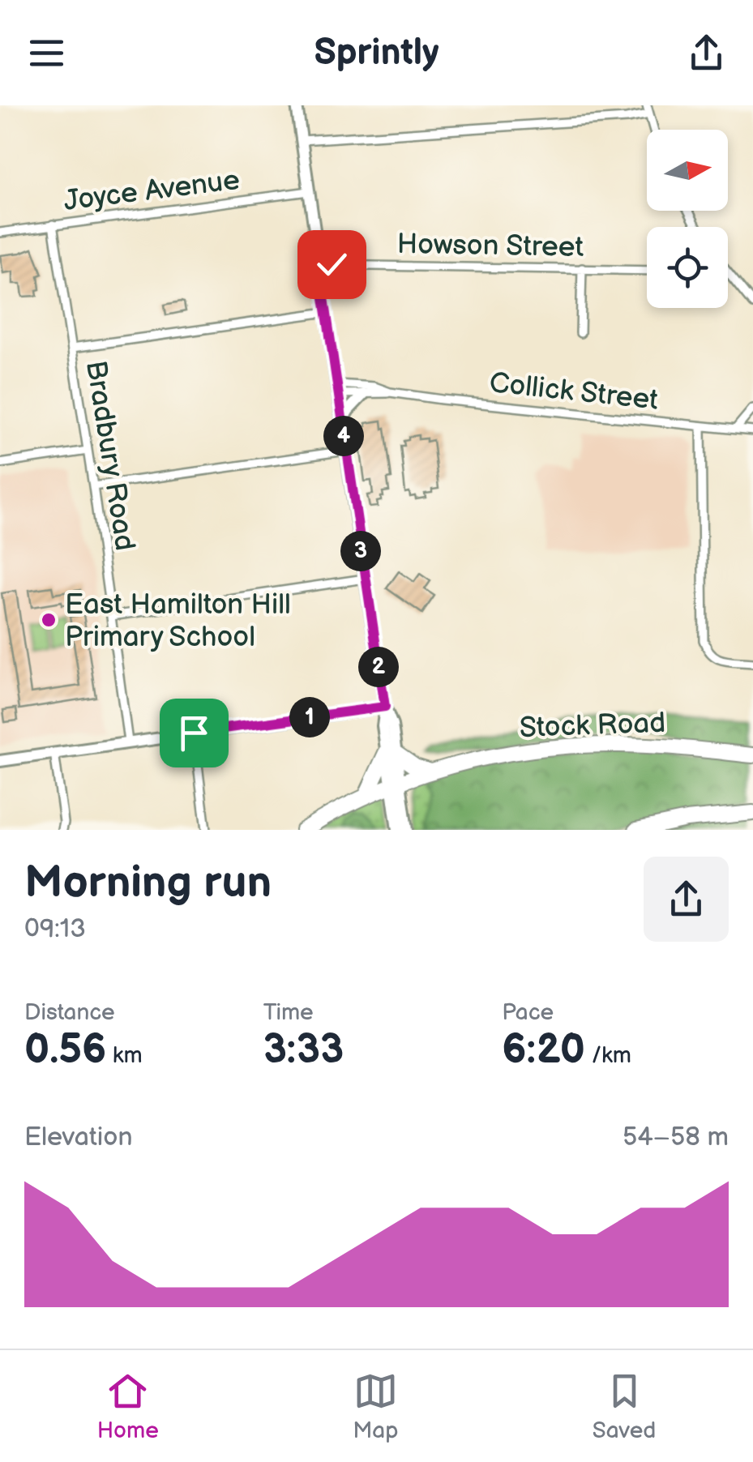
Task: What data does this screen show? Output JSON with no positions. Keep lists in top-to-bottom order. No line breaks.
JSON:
{"streets":{"highway":["Stock Road"],"street":["Joyce Avenue","Howson Street","Collick Street","Bradbury Road"]},"crossings":[["Joyce Avenue","Bradbury Road"]],"places":["East Hamilton Hill Primary School"],"north":"right","page":{"header":"Sprintly","pins":["4","3","2","1"],"heading":["Morning run","09:13"],"stats":[["Distance","0.56 km"],["Time","3:33"],["Pace","6:20 /km"]],"chart":["Elevation","54–58 m"],"tabs":["Home","Map","Saved"]}}
